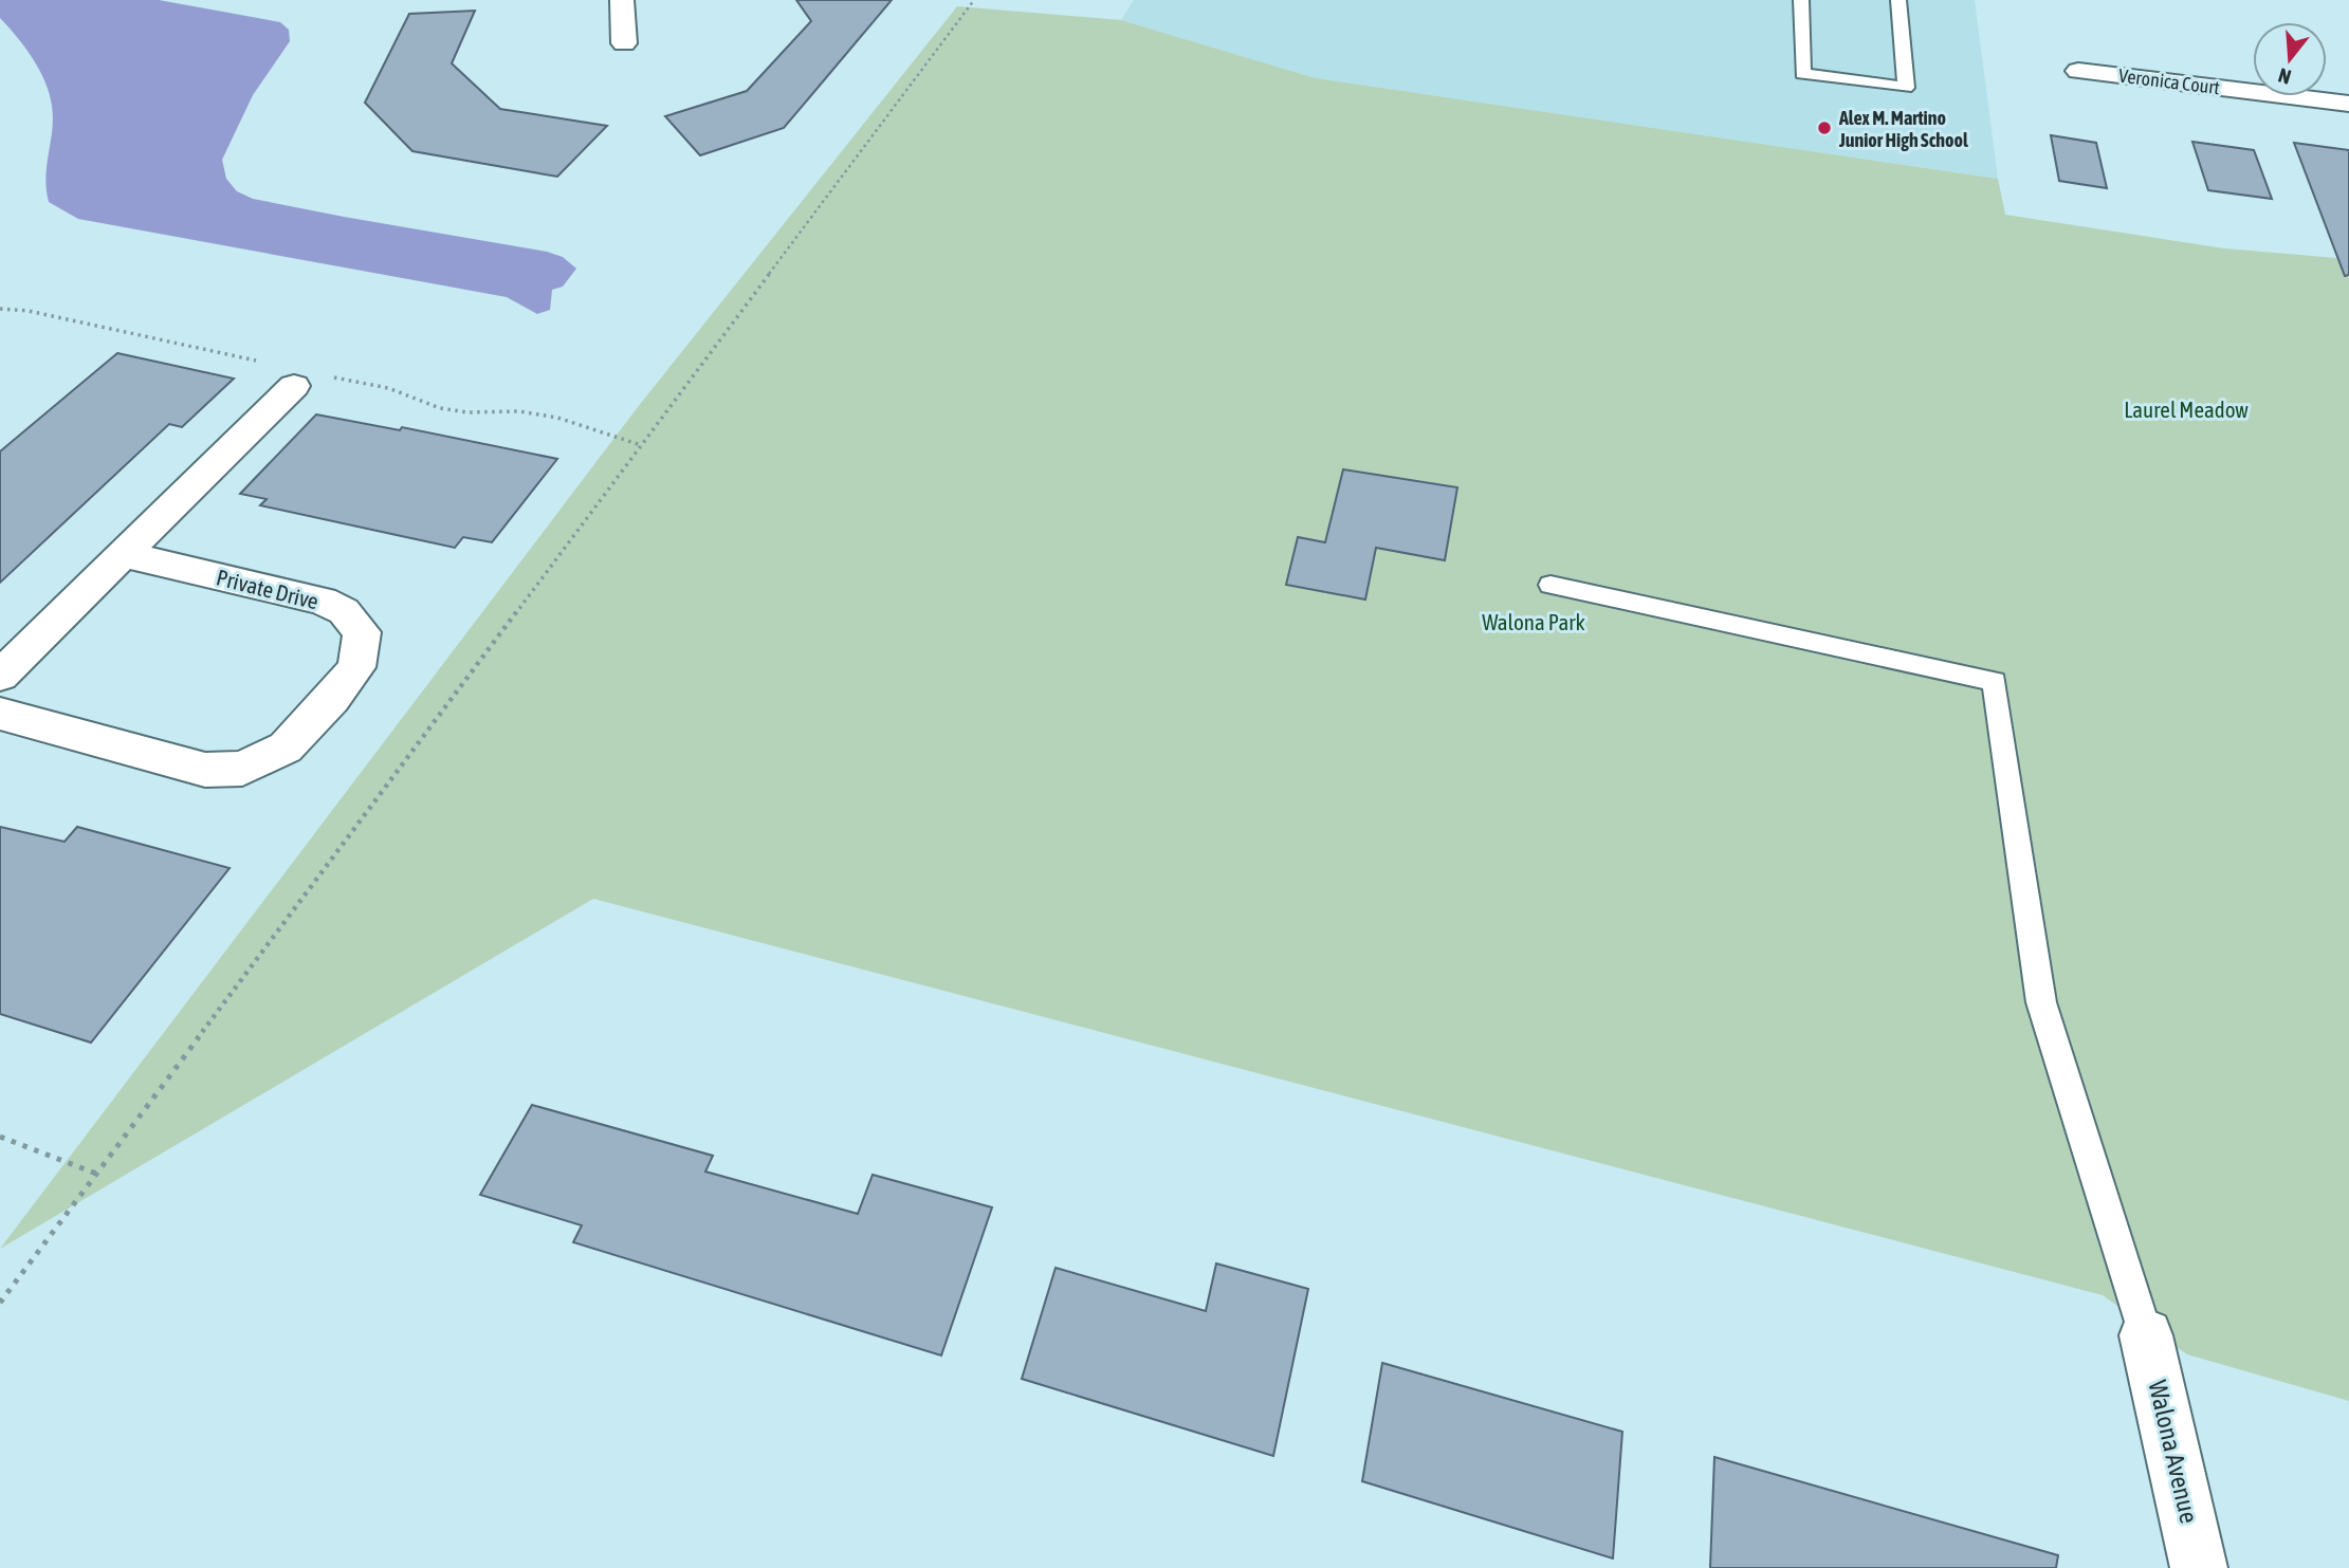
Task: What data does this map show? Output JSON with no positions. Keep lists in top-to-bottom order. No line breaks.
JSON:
{"streets":{"street":["Veronica Court","Private Drive","Walona Avenue"]},"parks":["Laurel Meadow","Walona Park"],"places":["Alex M. Martino Junior High School"],"north":"bottom"}
